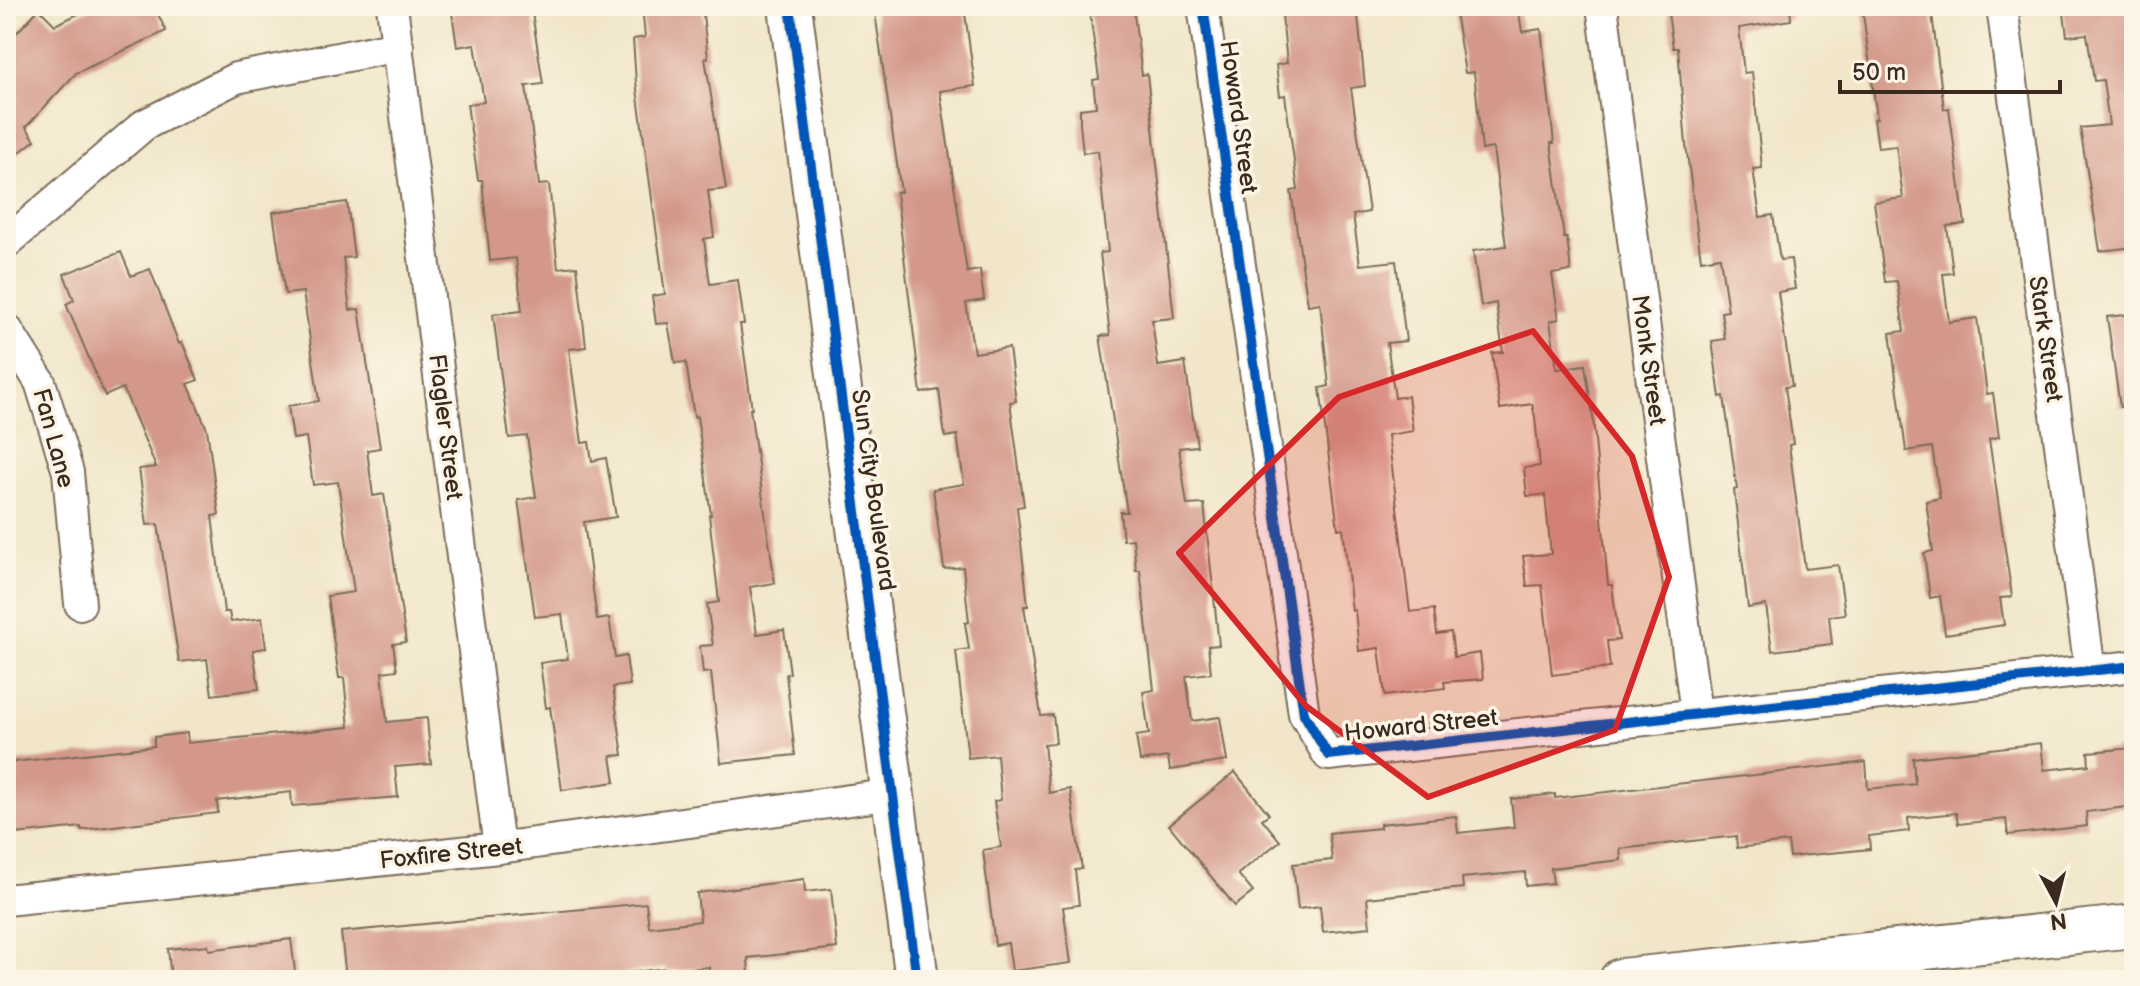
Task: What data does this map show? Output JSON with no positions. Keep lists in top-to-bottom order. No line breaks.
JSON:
{"streets":{"street":["Howard Street","Stark Street","Monk Street","Flagler Street","Fan Lane","Sun City Boulevard","Foxfire Street"]},"crossings":[["Howard Street","Stark Street"],["Howard Street","Monk Street"],["Flagler Street","Foxfire Street"],["Sun City Boulevard","Foxfire Street"]],"scale_bar":"50 m","north":"bottom"}
